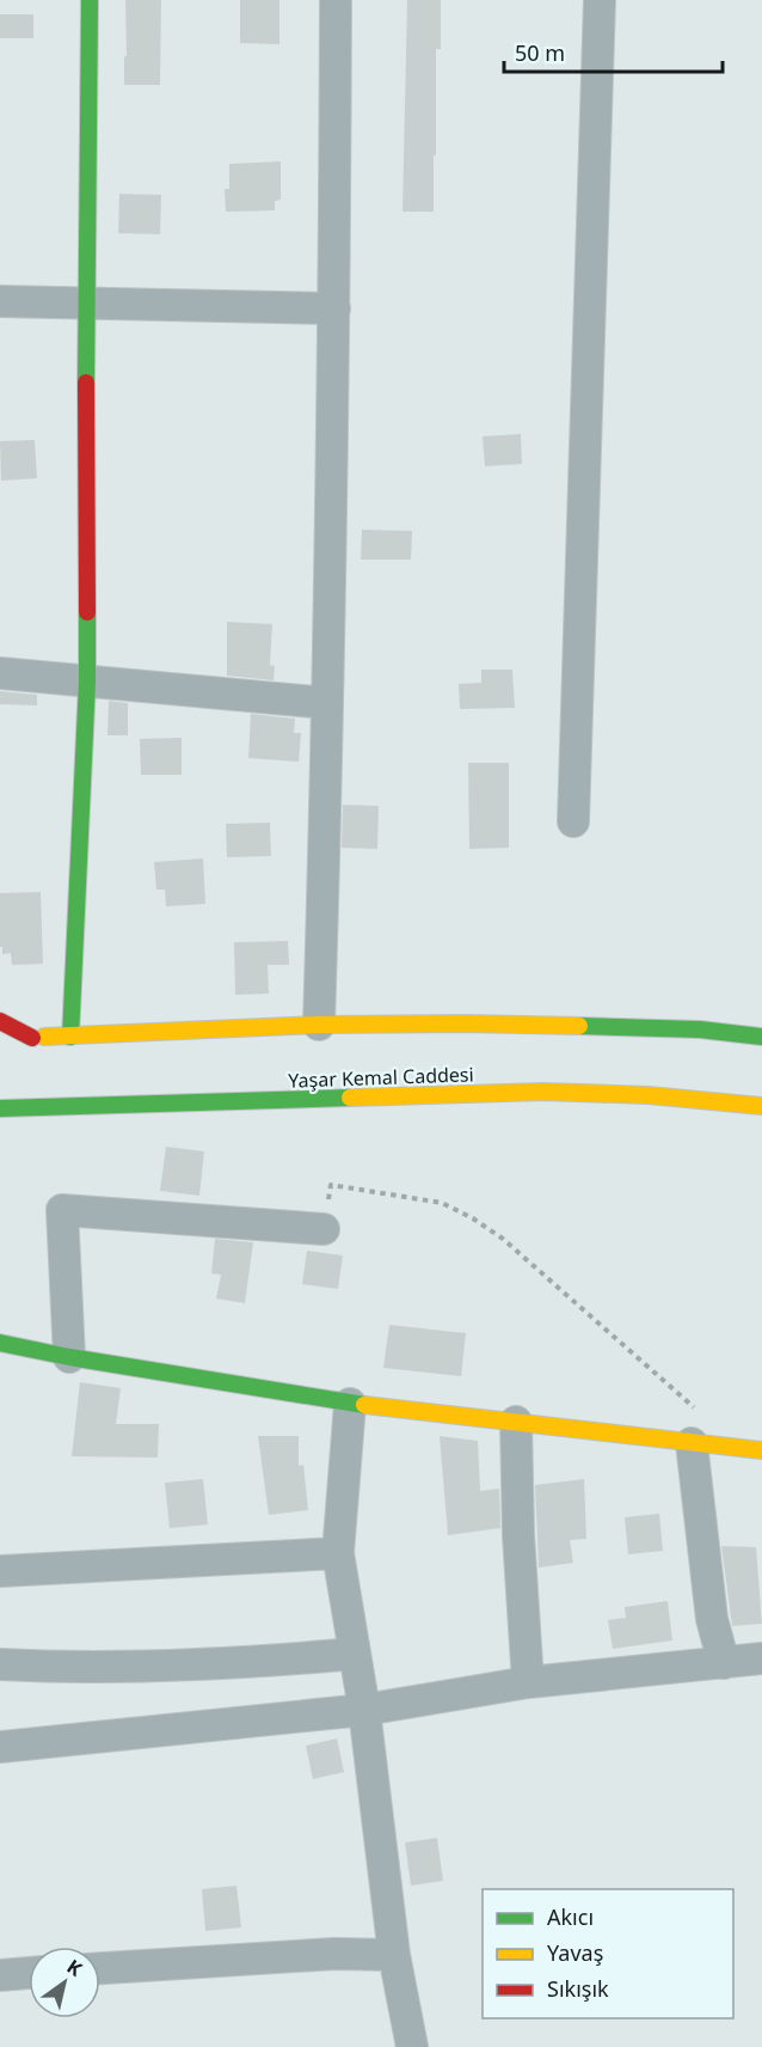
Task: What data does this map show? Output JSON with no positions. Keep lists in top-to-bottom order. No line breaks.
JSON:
{"streets":{"street":["Yaşar Kemal Caddesi"]},"legend":["Akıcı","Yavaş","Sıkışık"],"scale_bar":"50 m","north":"top right"}
